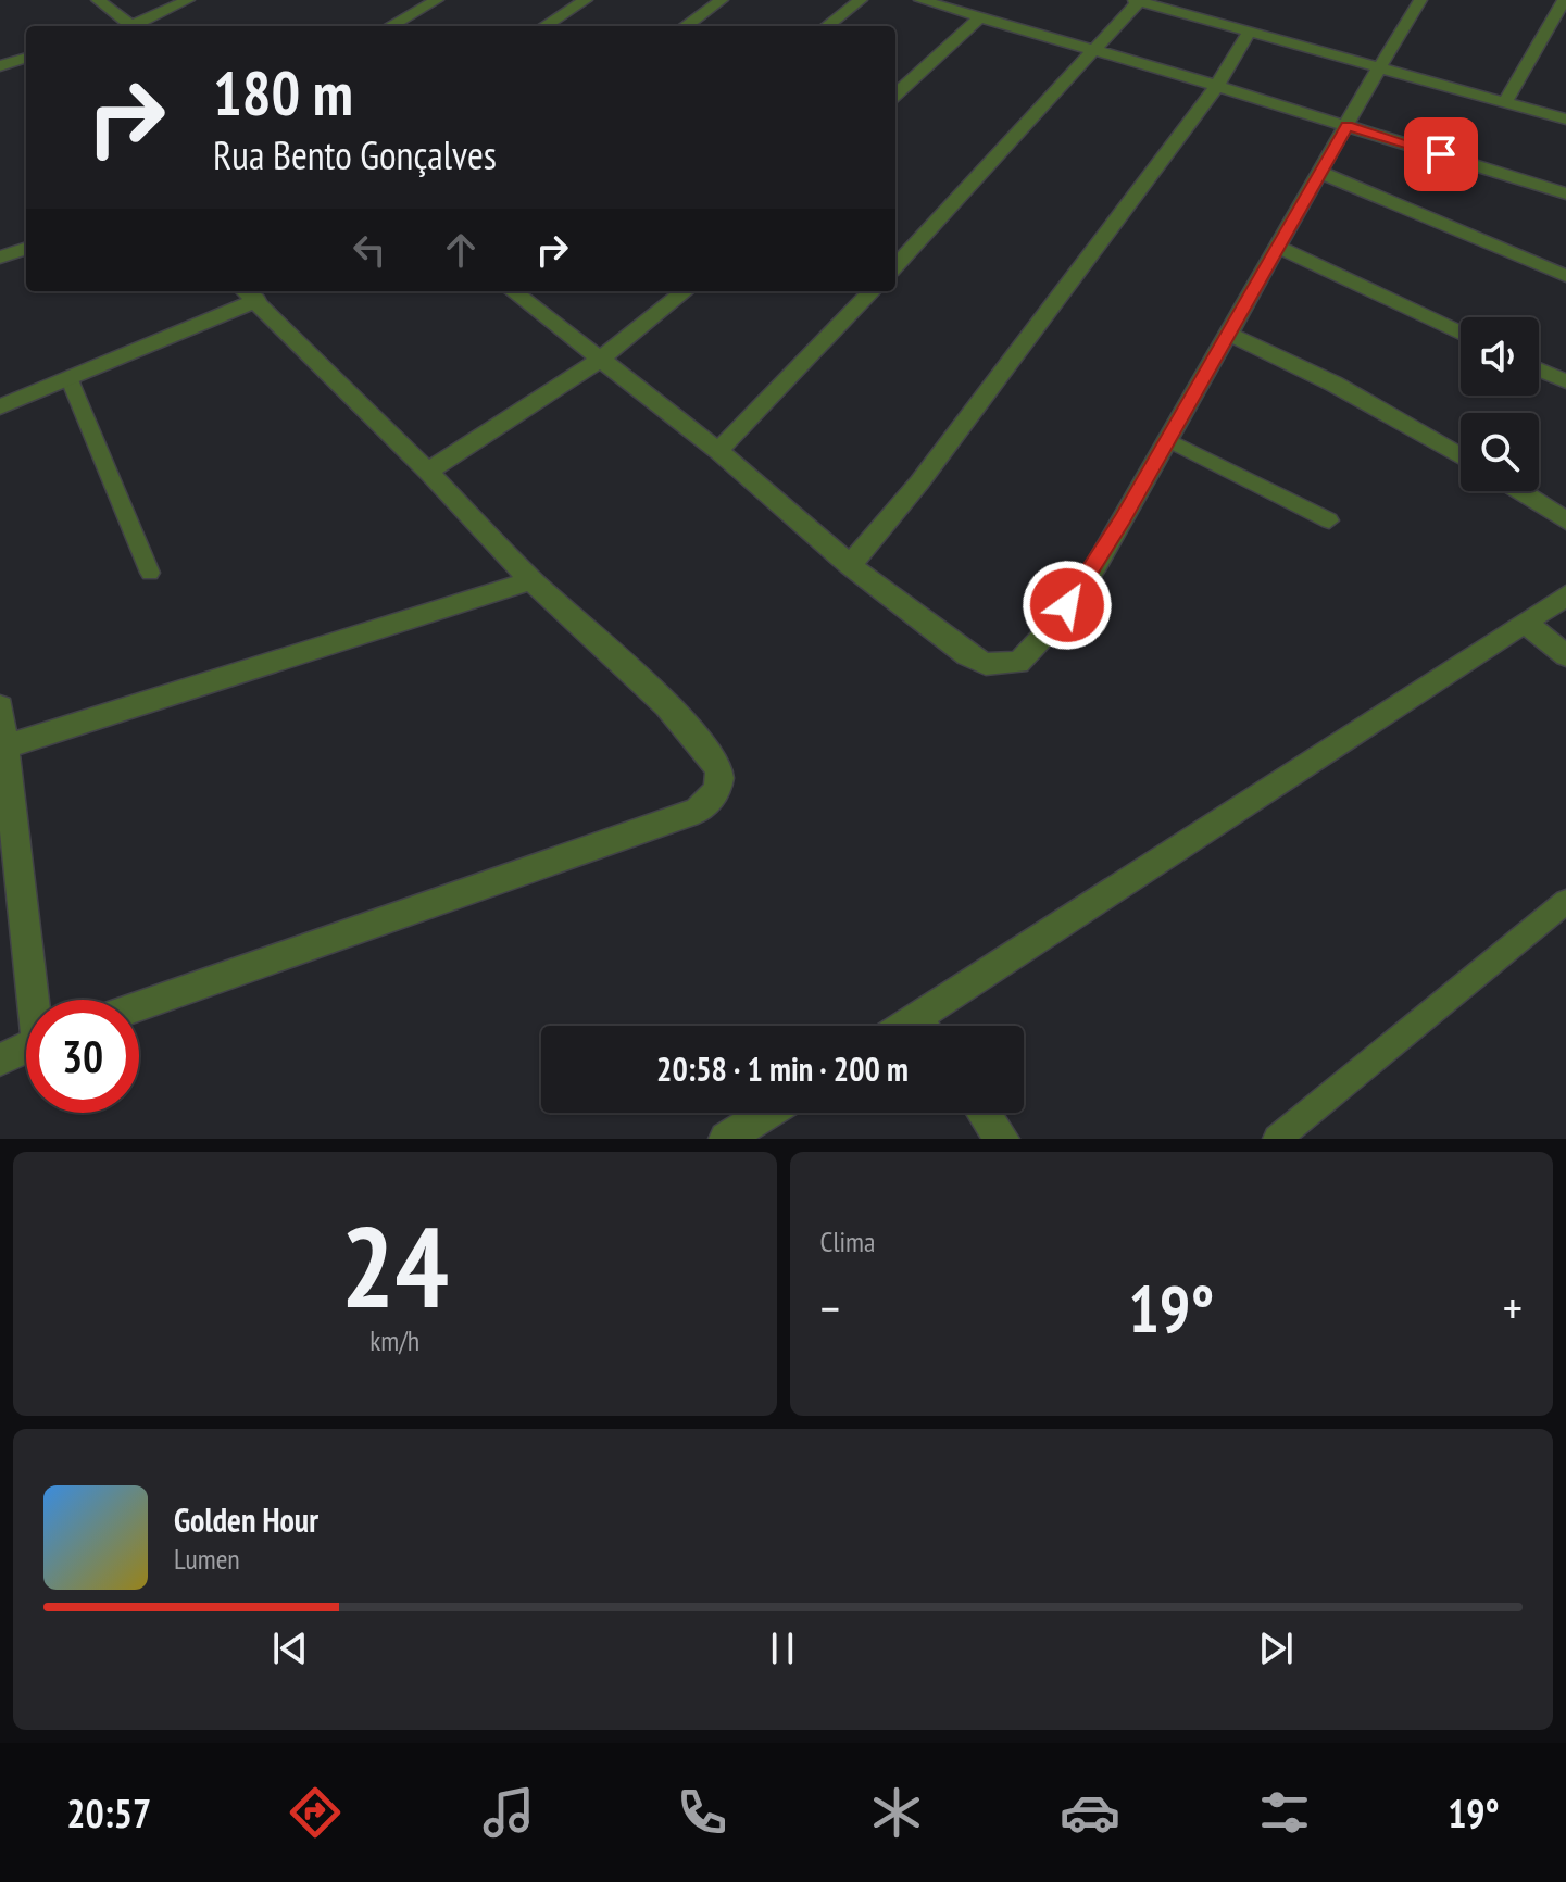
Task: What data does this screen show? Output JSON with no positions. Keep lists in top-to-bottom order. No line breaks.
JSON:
{"page":{"turn":["180 m","Rua Bento Gonçalves"],"limit":"30","trip":"20:58 · 1 min · 200 m","tile":[["24","km/h"],"Clima"],"heat":["−","19°","+"],"song":["Golden Hour","Lumen"],"tabs":["20:57","19°"]}}
